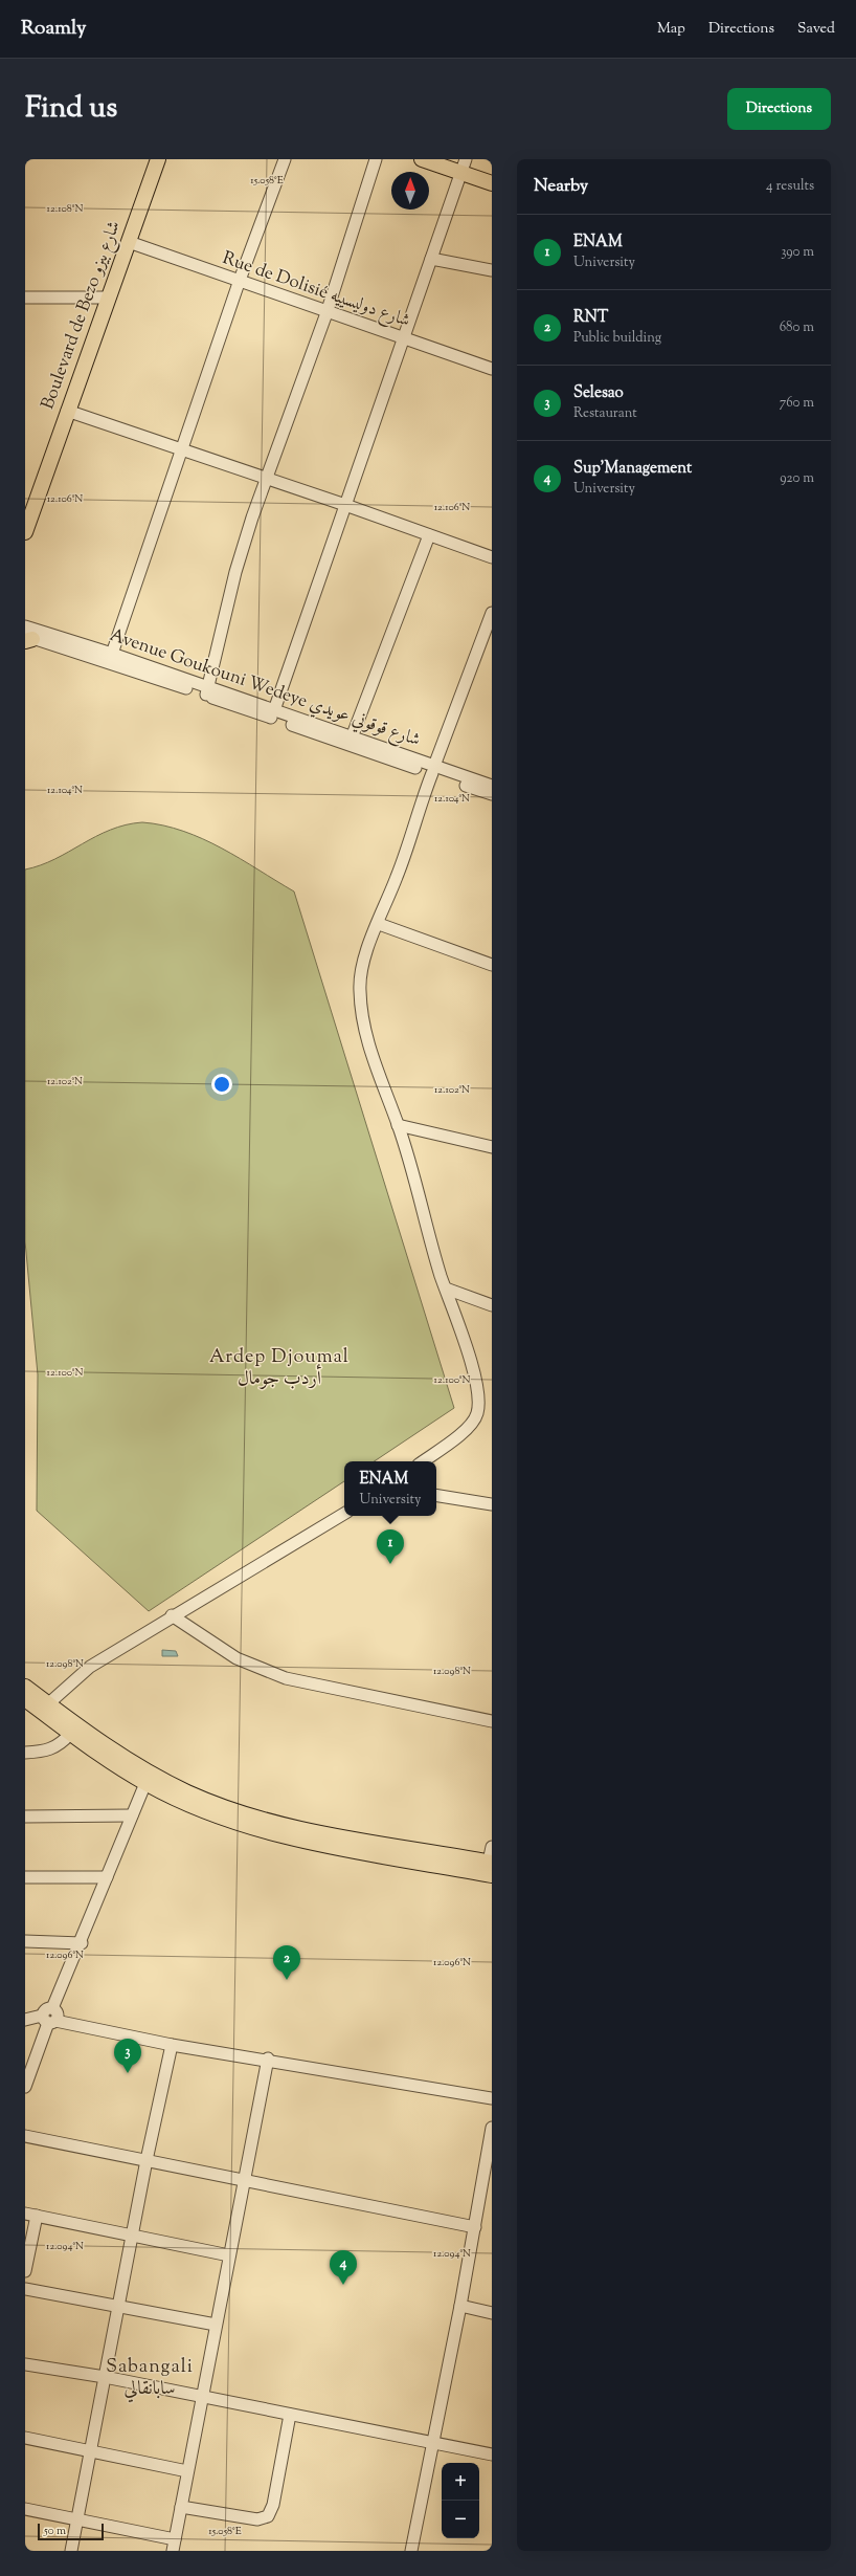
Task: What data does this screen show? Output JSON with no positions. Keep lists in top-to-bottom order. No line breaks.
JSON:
{"streets":{"main road":["Boulevard de Bezo شارع بيزو"],"street":["Rue de Dolisié شارع دوليسييه","Avenue Goukouni Wedeye شارع قوقوني عويدي"]},"crossings":[["Rue de Dolisié شارع دوليسييه","Boulevard de Bezo شارع بيزو"]],"districts":["Ardep Djoumal أردب جومال","Sabangali سابانقالي"],"scale_bar":"50 m","north":"top","page":{"header":"Roamly","nav":["Map","Directions","Saved"],"title":"Find us","buttons":"Directions","heading":["Nearby","4 results"],"list":[{"mark":"1","name":"ENAM","note":"University","value":"390 m"},{"mark":"2","name":"RNT","note":"Public building","value":"680 m"},{"mark":"3","name":"Selesao","note":"Restaurant","value":"760 m"},{"mark":"4","name":"Sup'Management","note":"University","value":"920 m"}],"popup":["ENAM","University"],"pins":["1","2","3","4"],"map_buttons":["+","−"],"scale":"50 m"},"coordinates":["15.058°E","12.108°N","12.106°N","12.104°N","12.102°N","12.100°N","12.098°N","12.096°N","12.094°N"]}
